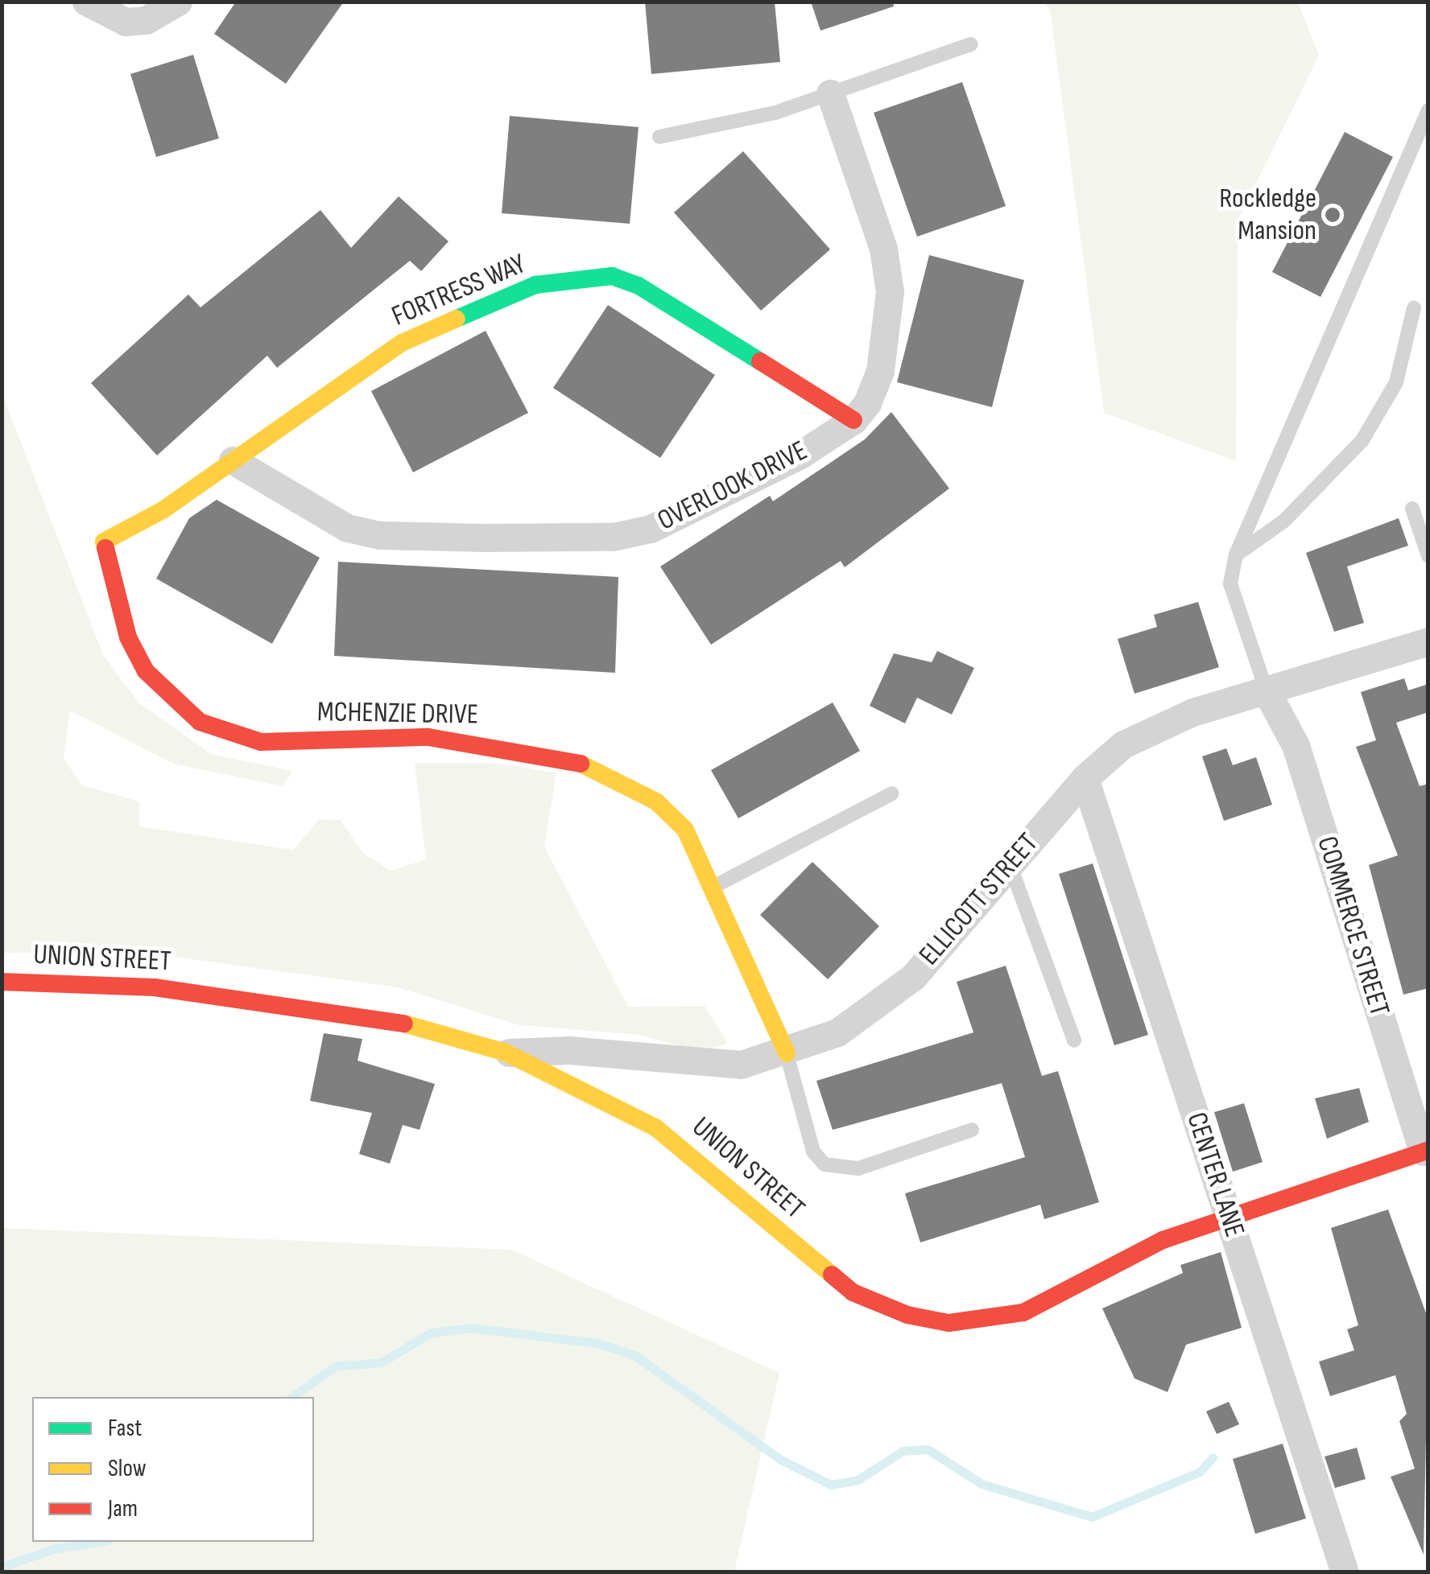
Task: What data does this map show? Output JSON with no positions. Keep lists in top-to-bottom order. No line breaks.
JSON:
{"streets":{"street":["FORTRESS WAY","OVERLOOK DRIVE","MCHENZIE DRIVE","ELLICOTT STREET","COMMERCE STREET","UNION STREET","CENTER LANE"]},"crossings":[["FORTRESS WAY","OVERLOOK DRIVE"],["FORTRESS WAY","MCHENZIE DRIVE"],["MCHENZIE DRIVE","ELLICOTT STREET"],["ELLICOTT STREET","COMMERCE STREET"],["ELLICOTT STREET","UNION STREET"],["ELLICOTT STREET","CENTER LANE"],["COMMERCE STREET","UNION STREET"],["UNION STREET","CENTER LANE"]],"places":["Rockledge Mansion"],"legend":["Fast","Slow","Jam"]}
